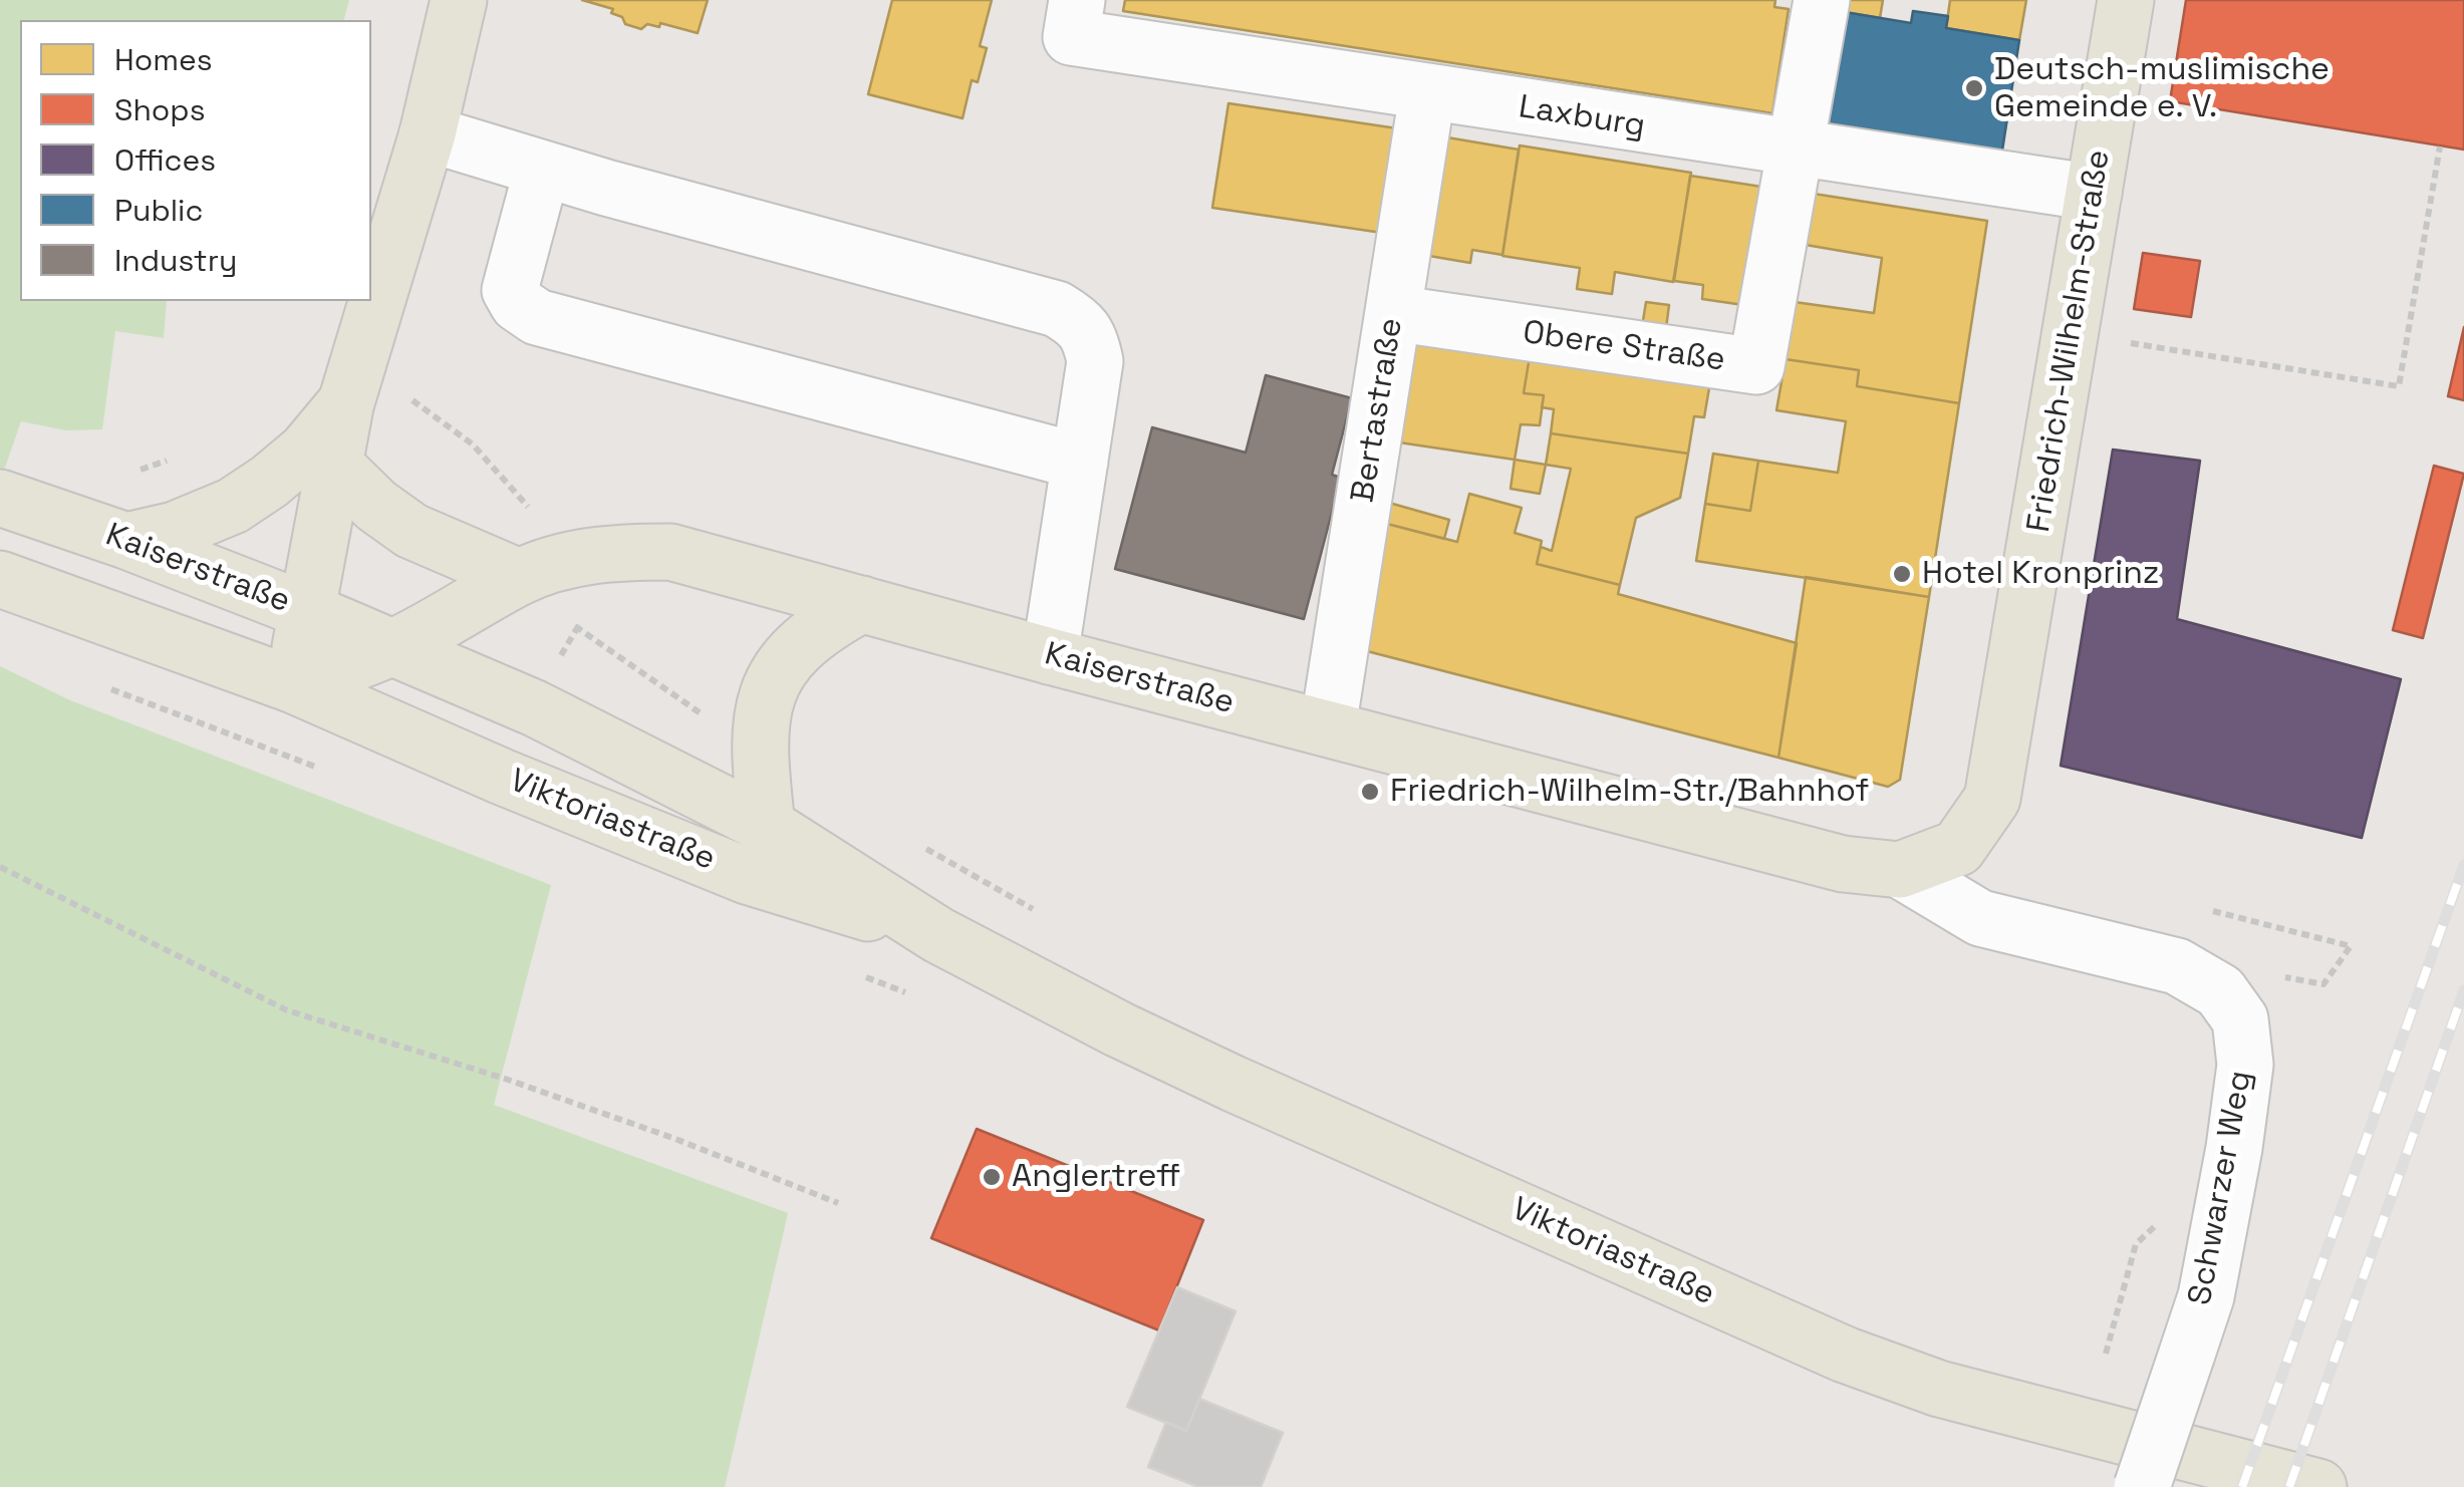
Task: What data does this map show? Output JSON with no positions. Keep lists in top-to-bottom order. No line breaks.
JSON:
{"streets":{"main road":["Friedrich-Wilhelm-Straße","Kaiserstraße","Viktoriastraße"],"street":["Laxburg","Obere Straße","Bertastraße","Schwarzer Weg"]},"crossings":[["Laxburg","Friedrich-Wilhelm-Straße"],["Laxburg","Obere Straße"],["Laxburg","Bertastraße"],["Friedrich-Wilhelm-Straße","Kaiserstraße"],["Friedrich-Wilhelm-Straße","Schwarzer Weg"],["Obere Straße","Bertastraße"],["Bertastraße","Kaiserstraße"],["Kaiserstraße","Viktoriastraße"],["Kaiserstraße","Schwarzer Weg"]],"places":["Deutsch-muslimische Gemeinde e. V.","Hotel Kronprinz","Friedrich-Wilhelm-Str./Bahnhof","Anglertreff"],"legend":["Homes","Shops","Offices","Public","Industry"]}
